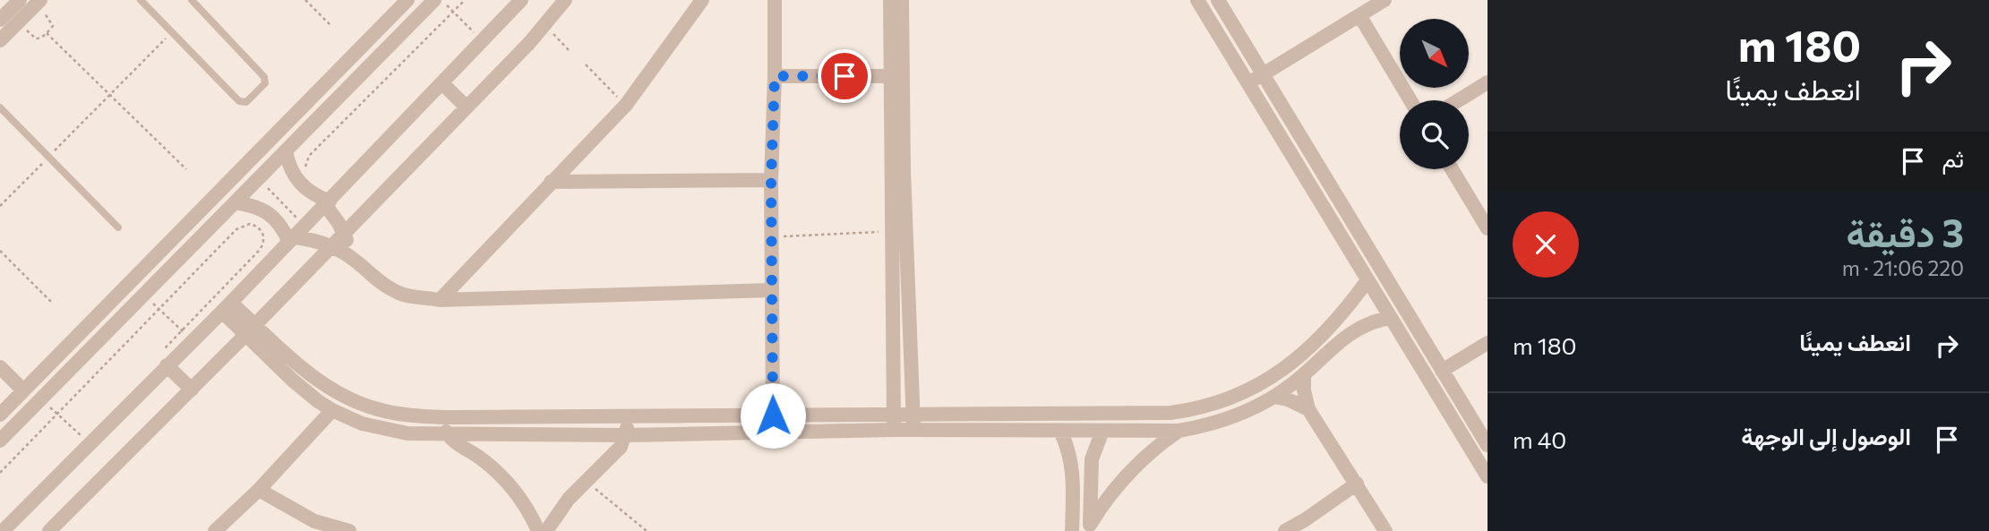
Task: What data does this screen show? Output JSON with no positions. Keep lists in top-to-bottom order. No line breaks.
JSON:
{"north":"bottom right","page":{"turn":["180 m","انعطف يمينًا"],"then":"ثم","heading":["3 دقيقة","220 m · 21:06"],"list":[{"name":"انعطف يمينًا","value":"180 m"},{"name":"الوصول إلى الوجهة","value":"40 m"}]}}
